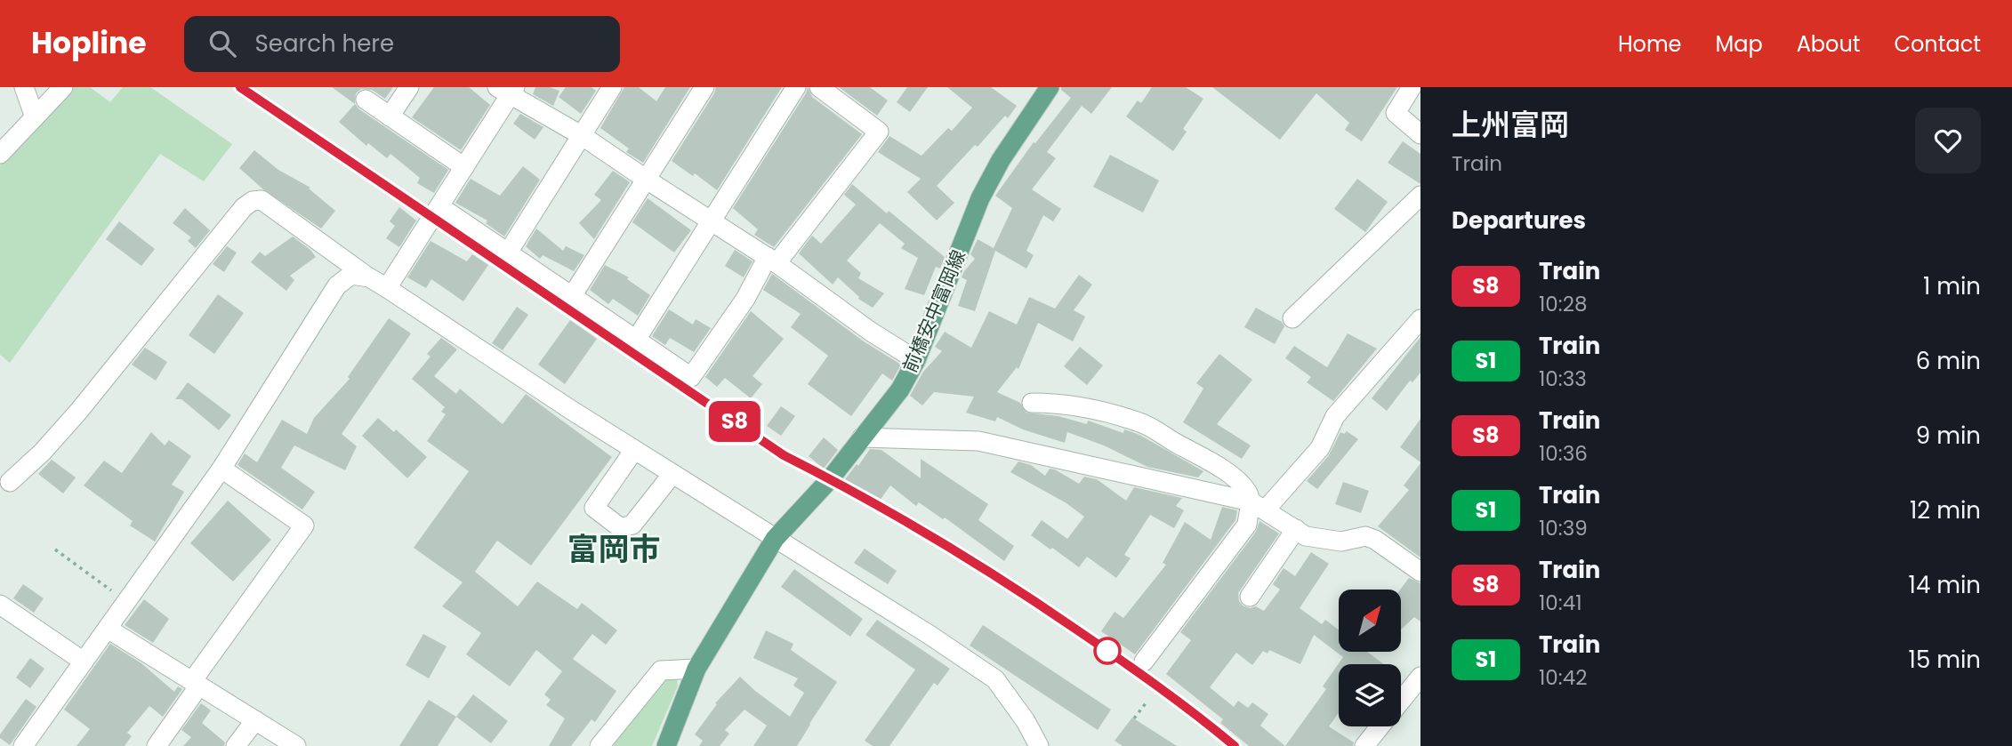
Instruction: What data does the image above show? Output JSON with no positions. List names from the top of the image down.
{
  "streets": {
    "main road": ["前橋安中富岡線"]
  },
  "districts": ["富岡市"],
  "north": "top right",
  "page": {
    "header": "Hopline",
    "search": "Search here",
    "nav": [
      "Home",
      "Map",
      "About",
      "Contact"
    ],
    "on_map": "S8",
    "heading": [
      ["上州富岡", "Train"],
      "Departures"
    ],
    "list": [
      {
        "mark": "S8",
        "name": "Train",
        "note": "10:28",
        "value": "1 min"
      },
      {
        "mark": "S1",
        "name": "Train",
        "note": "10:33",
        "value": "6 min"
      },
      {
        "mark": "S8",
        "name": "Train",
        "note": "10:36",
        "value": "9 min"
      },
      {
        "mark": "S1",
        "name": "Train",
        "note": "10:39",
        "value": "12 min"
      },
      {
        "mark": "S8",
        "name": "Train",
        "note": "10:41",
        "value": "14 min"
      },
      {
        "mark": "S1",
        "name": "Train",
        "note": "10:42",
        "value": "15 min"
      }
    ]
  }
}
